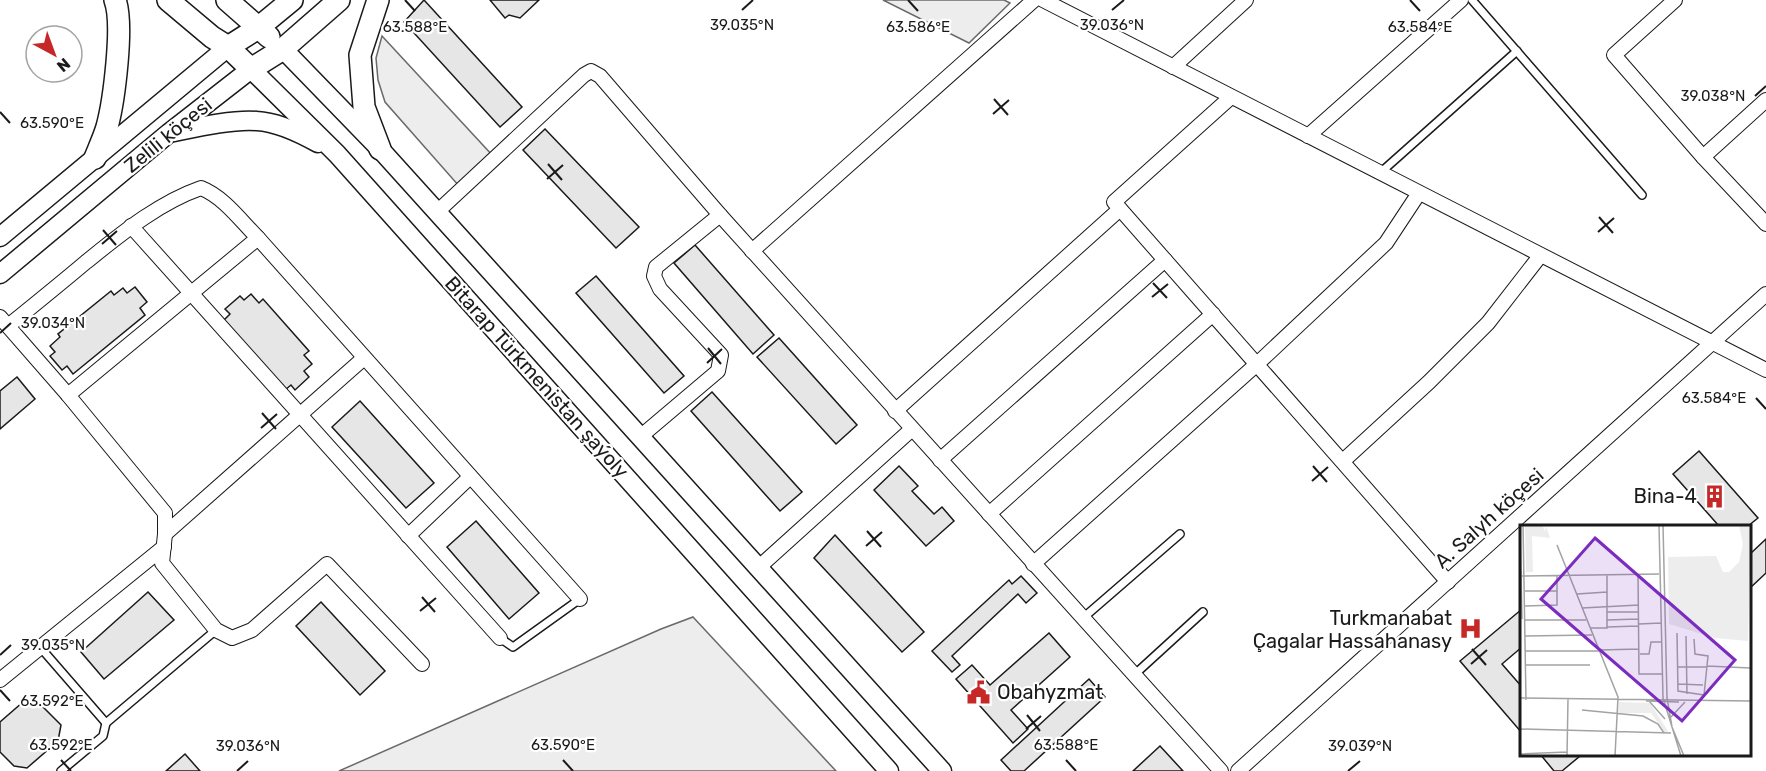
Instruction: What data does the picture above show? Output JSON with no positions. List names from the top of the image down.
{
  "streets": {
    "main road": ["Zelili köçesi", "Bitarap Türkmenistan şaýoly"],
    "street": ["A. Salyh köçesi"]
  },
  "crossings": [
    ["Zelili köçesi", "Bitarap Türkmenistan şaýoly"]
  ],
  "places": {
    "building": ["Bina-4"],
    "hospital": ["Turkmanabat Çagalar Hassahanasy"],
    "public building": ["Obahyzmat"]
  },
  "north": "bottom right",
  "coordinates": [
    "39.035°N",
    "39.036°N",
    "63.588°E",
    "63.586°E",
    "63.584°E",
    "39.038°N",
    "63.590°E",
    "39.034°N",
    "63.592°E",
    "39.039°N"
  ]
}
